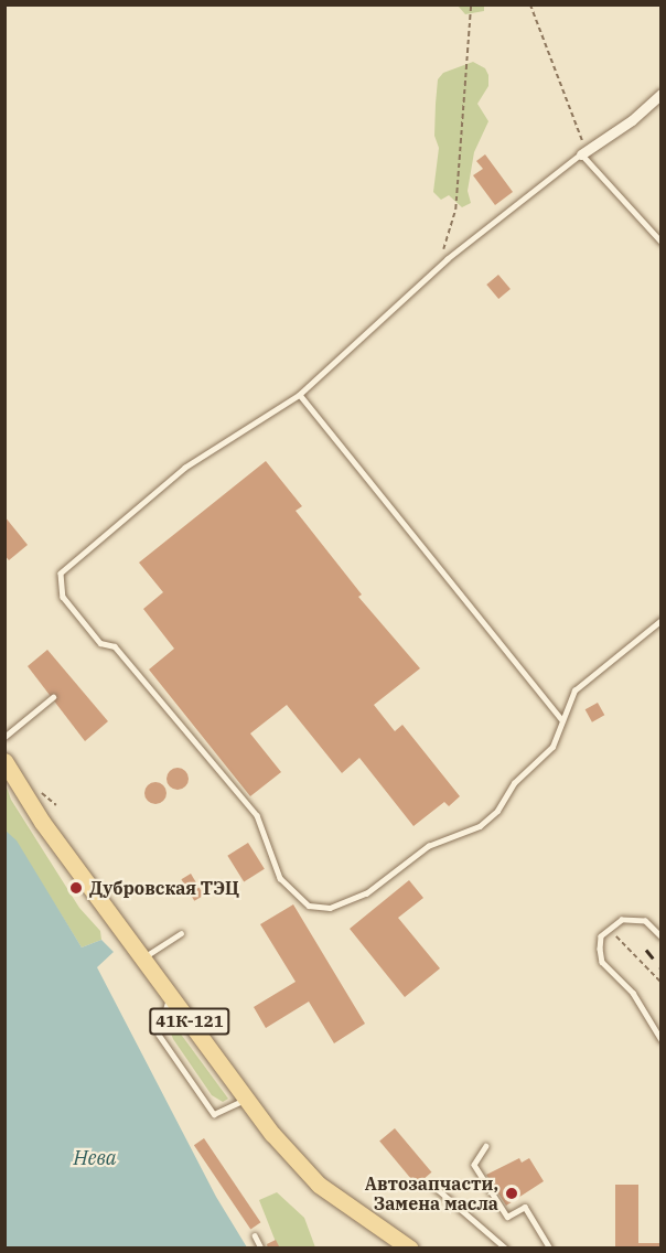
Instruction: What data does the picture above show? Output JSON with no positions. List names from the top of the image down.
{
  "streets": {
    "main road": ["41К-121"]
  },
  "water": ["Нева"],
  "places": ["Дубровская ТЭЦ", "Автозапчасти, Замена масла"]
}
